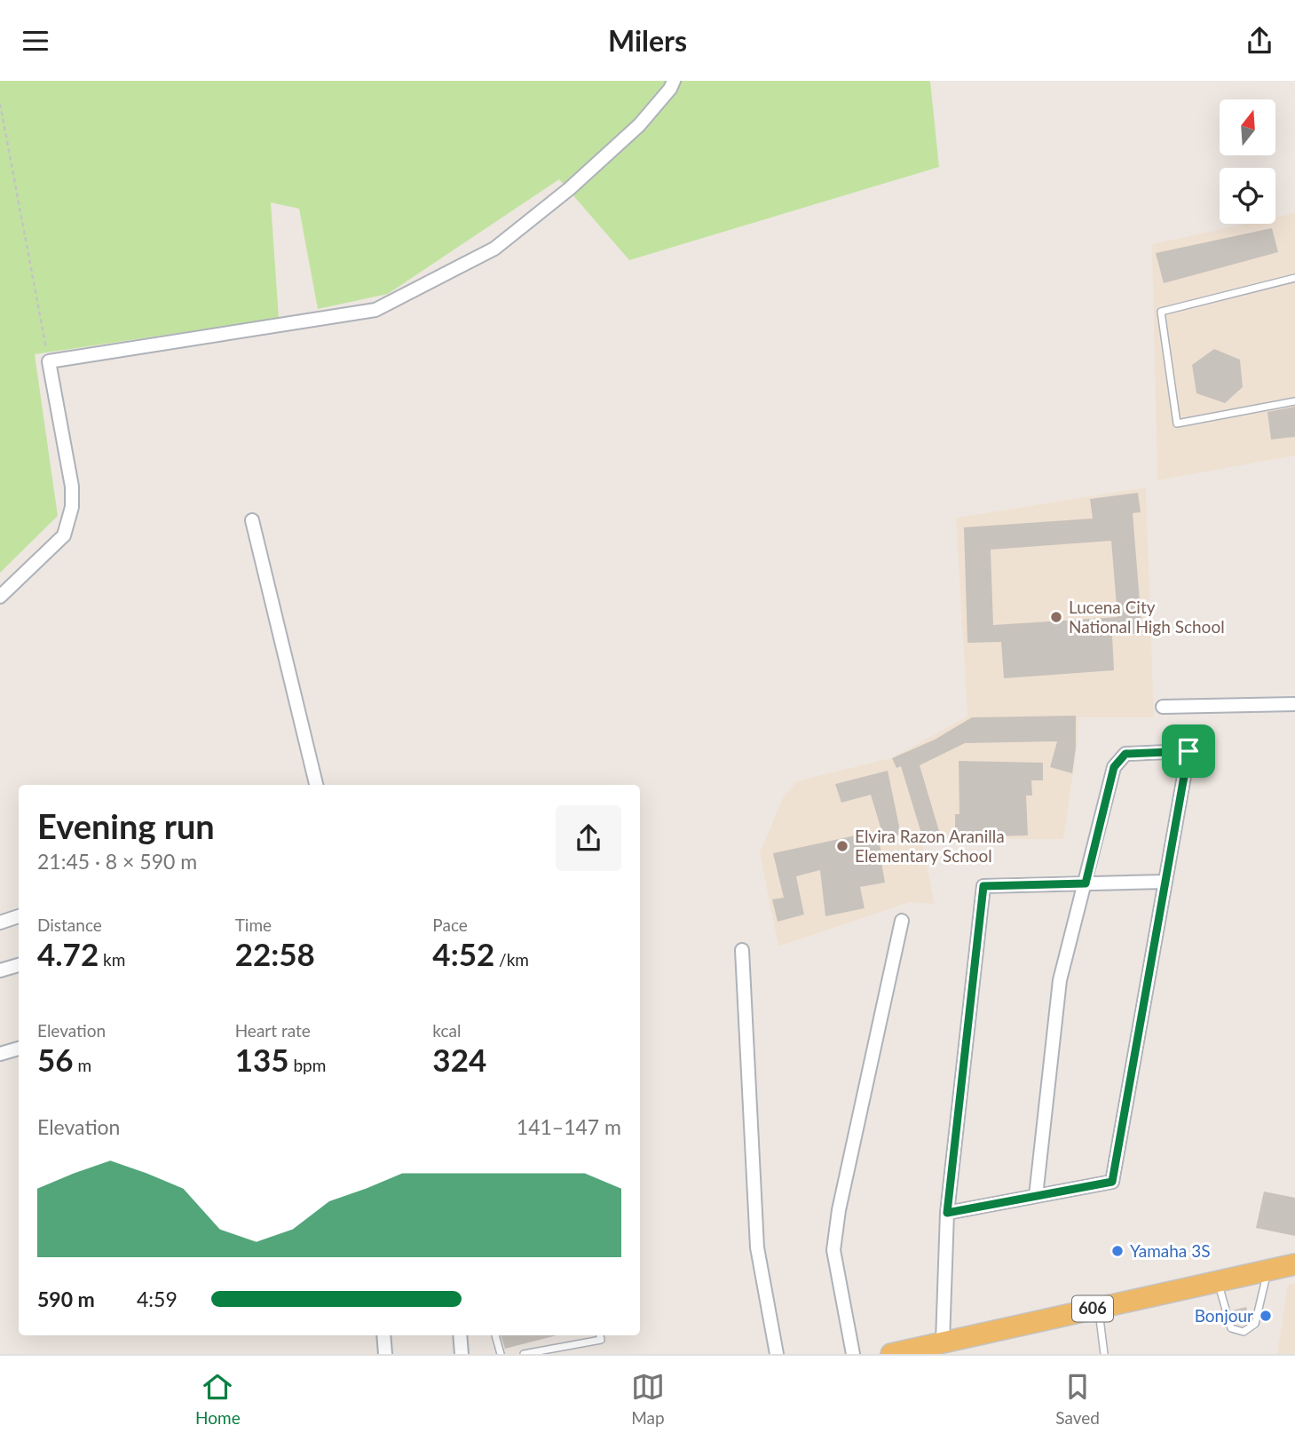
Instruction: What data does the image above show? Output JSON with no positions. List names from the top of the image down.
{
  "streets": {
    "main road": ["606"]
  },
  "places": [
    "Lucena City National High School",
    "Elvira Razon Aranilla Elementary School",
    "Yamaha 3S",
    "Bonjour"
  ],
  "north": "top",
  "page": {
    "header": "Milers",
    "heading": ["Evening run", "21:45 · 8 × 590 m"],
    "stats": [
      ["Distance", "4.72 km"],
      ["Time", "22:58"],
      ["Pace", "4:52 /km"],
      ["Elevation", "56 m"],
      ["Heart rate", "135 bpm"],
      ["kcal", "324"]
    ],
    "chart": ["Elevation", "141–147 m"],
    "list": [
      {
        "name": "590 m",
        "note": "4:59"
      }
    ],
    "tabs": ["Home", "Map", "Saved"]
  }
}
